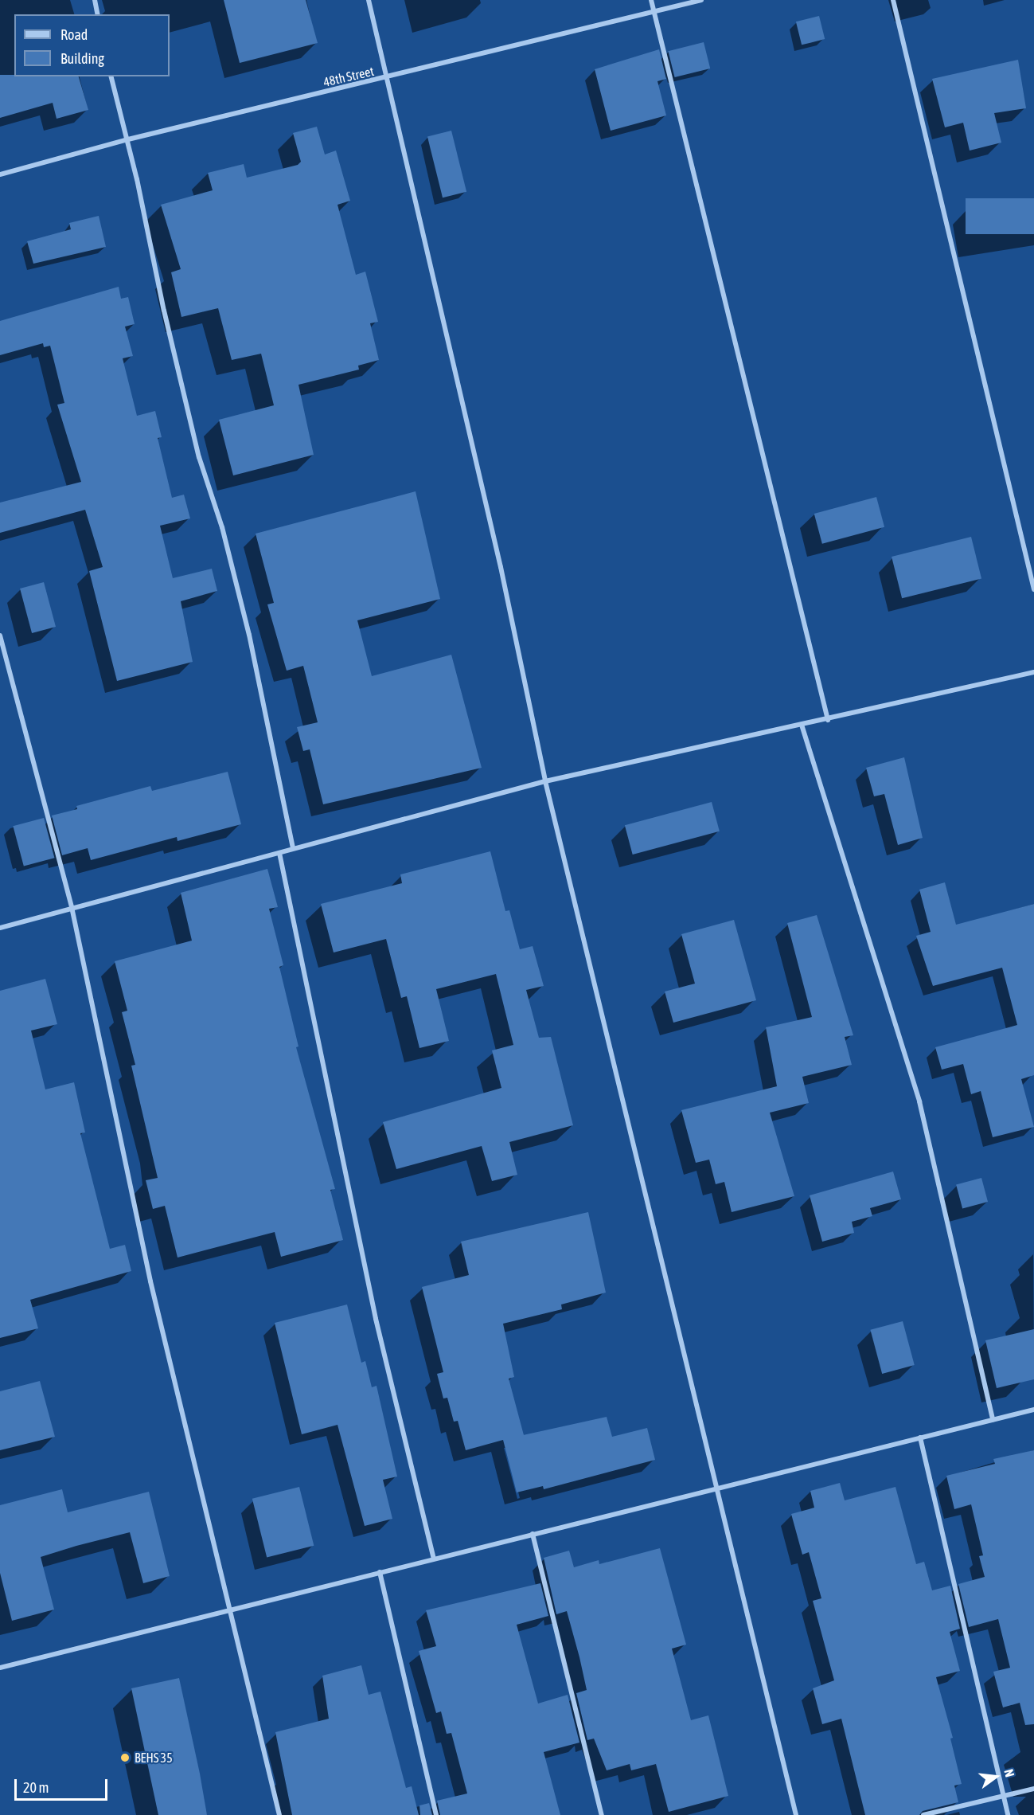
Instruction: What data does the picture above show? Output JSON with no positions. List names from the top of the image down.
{
  "streets": {
    "street": ["48th Street"]
  },
  "places": ["BEHS 35"],
  "legend": ["Road", "Building"],
  "scale_bar": "20 m",
  "north": "right"
}
